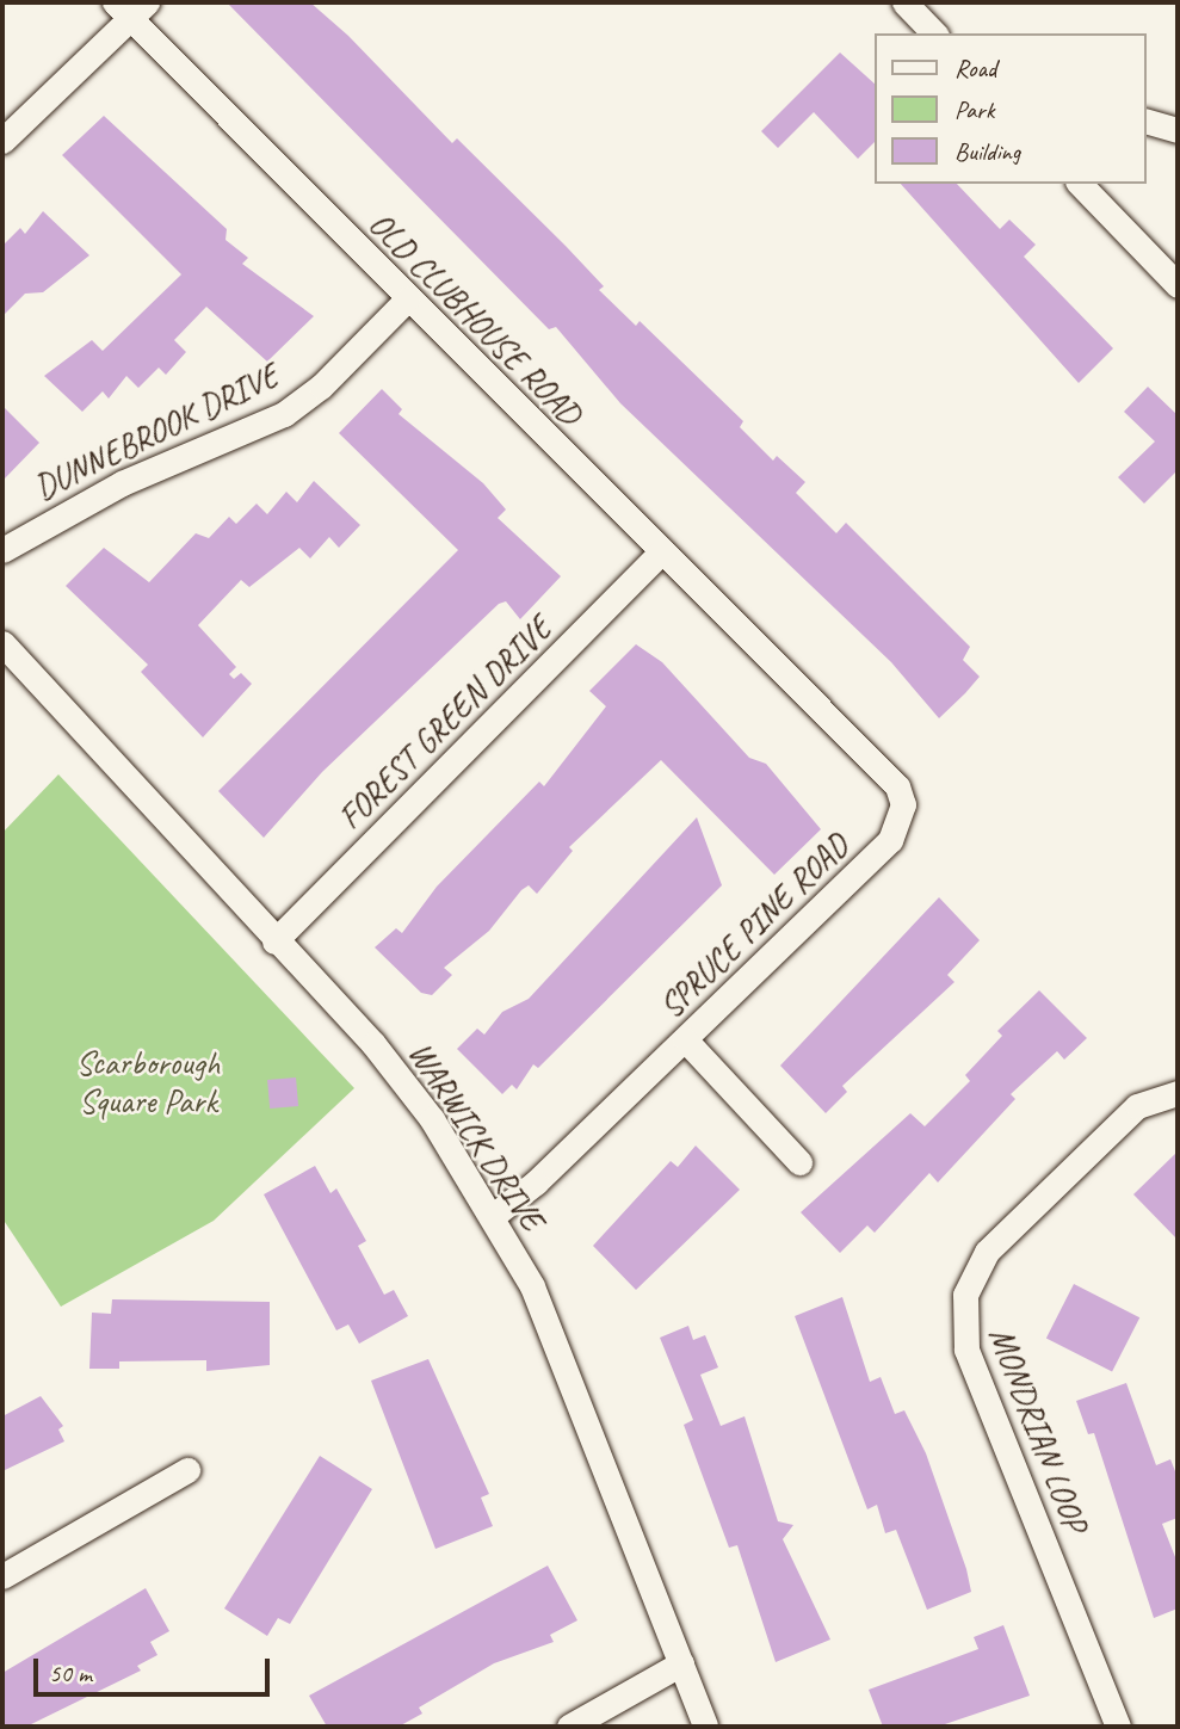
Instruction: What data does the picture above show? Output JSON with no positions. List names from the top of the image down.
{
  "streets": {
    "street": [
      "OLD CLUBHOUSE ROAD",
      "DUNNEBROOK DRIVE",
      "FOREST GREEN DRIVE",
      "SPRUCE PINE ROAD",
      "WARWICK DRIVE",
      "MONDRIAN LOOP"
    ]
  },
  "crossings": [
    ["OLD CLUBHOUSE ROAD", "DUNNEBROOK DRIVE"],
    ["OLD CLUBHOUSE ROAD", "FOREST GREEN DRIVE"],
    ["OLD CLUBHOUSE ROAD", "SPRUCE PINE ROAD"],
    ["FOREST GREEN DRIVE", "WARWICK DRIVE"],
    ["SPRUCE PINE ROAD", "WARWICK DRIVE"]
  ],
  "parks": ["Scarborough Square Park"],
  "legend": ["Road", "Park", "Building"],
  "scale_bar": "50 m"
}
